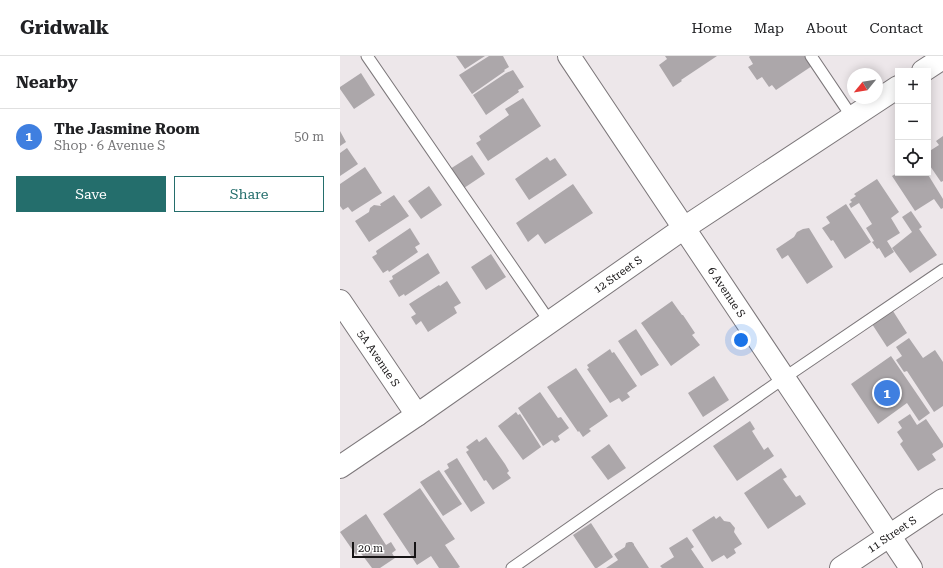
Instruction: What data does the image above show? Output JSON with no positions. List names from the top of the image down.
{
  "streets": {
    "street": [
      "12 Street S",
      "6 Avenue S",
      "5A Avenue S",
      "11 Street S"
    ]
  },
  "crossings": [
    ["12 Street S", "6 Avenue S"],
    ["12 Street S", "5A Avenue S"],
    ["6 Avenue S", "11 Street S"]
  ],
  "scale_bar": "20 m",
  "north": "bottom left",
  "page": {
    "header": "Gridwalk",
    "nav": [
      "Home",
      "Map",
      "About",
      "Contact"
    ],
    "heading": "Nearby",
    "map_buttons": ["+", "−"],
    "list": [
      {
        "mark": "1",
        "name": "The Jasmine Room",
        "note": "Shop · 6 Avenue S",
        "value": "50 m"
      }
    ],
    "buttons": ["Save", "Share"],
    "pins": "1",
    "scale": "20 m"
  }
}
